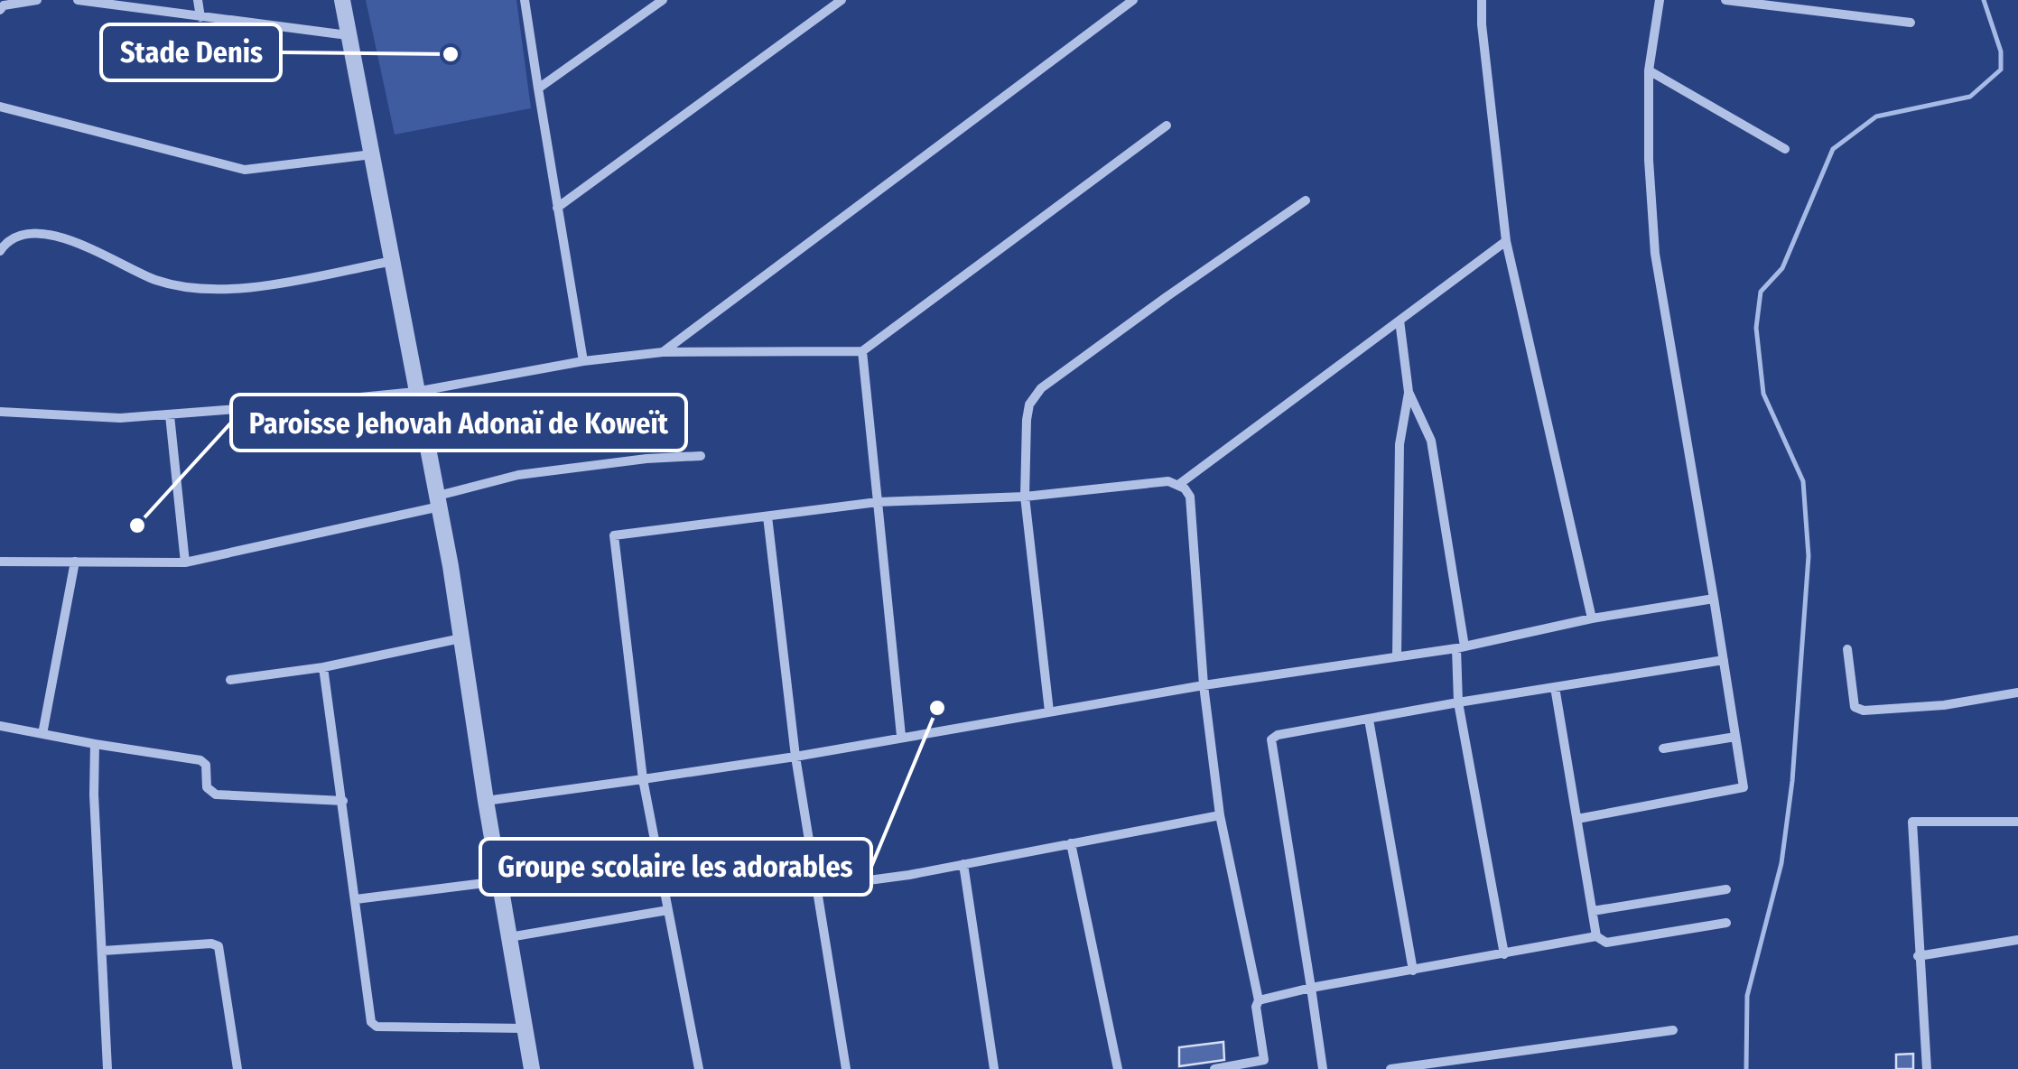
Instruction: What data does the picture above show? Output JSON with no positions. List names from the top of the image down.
{
  "places": ["Stade Denis", "Paroisse Jehovah Adonaï de Koweït", "Groupe scolaire les adorables"]
}
